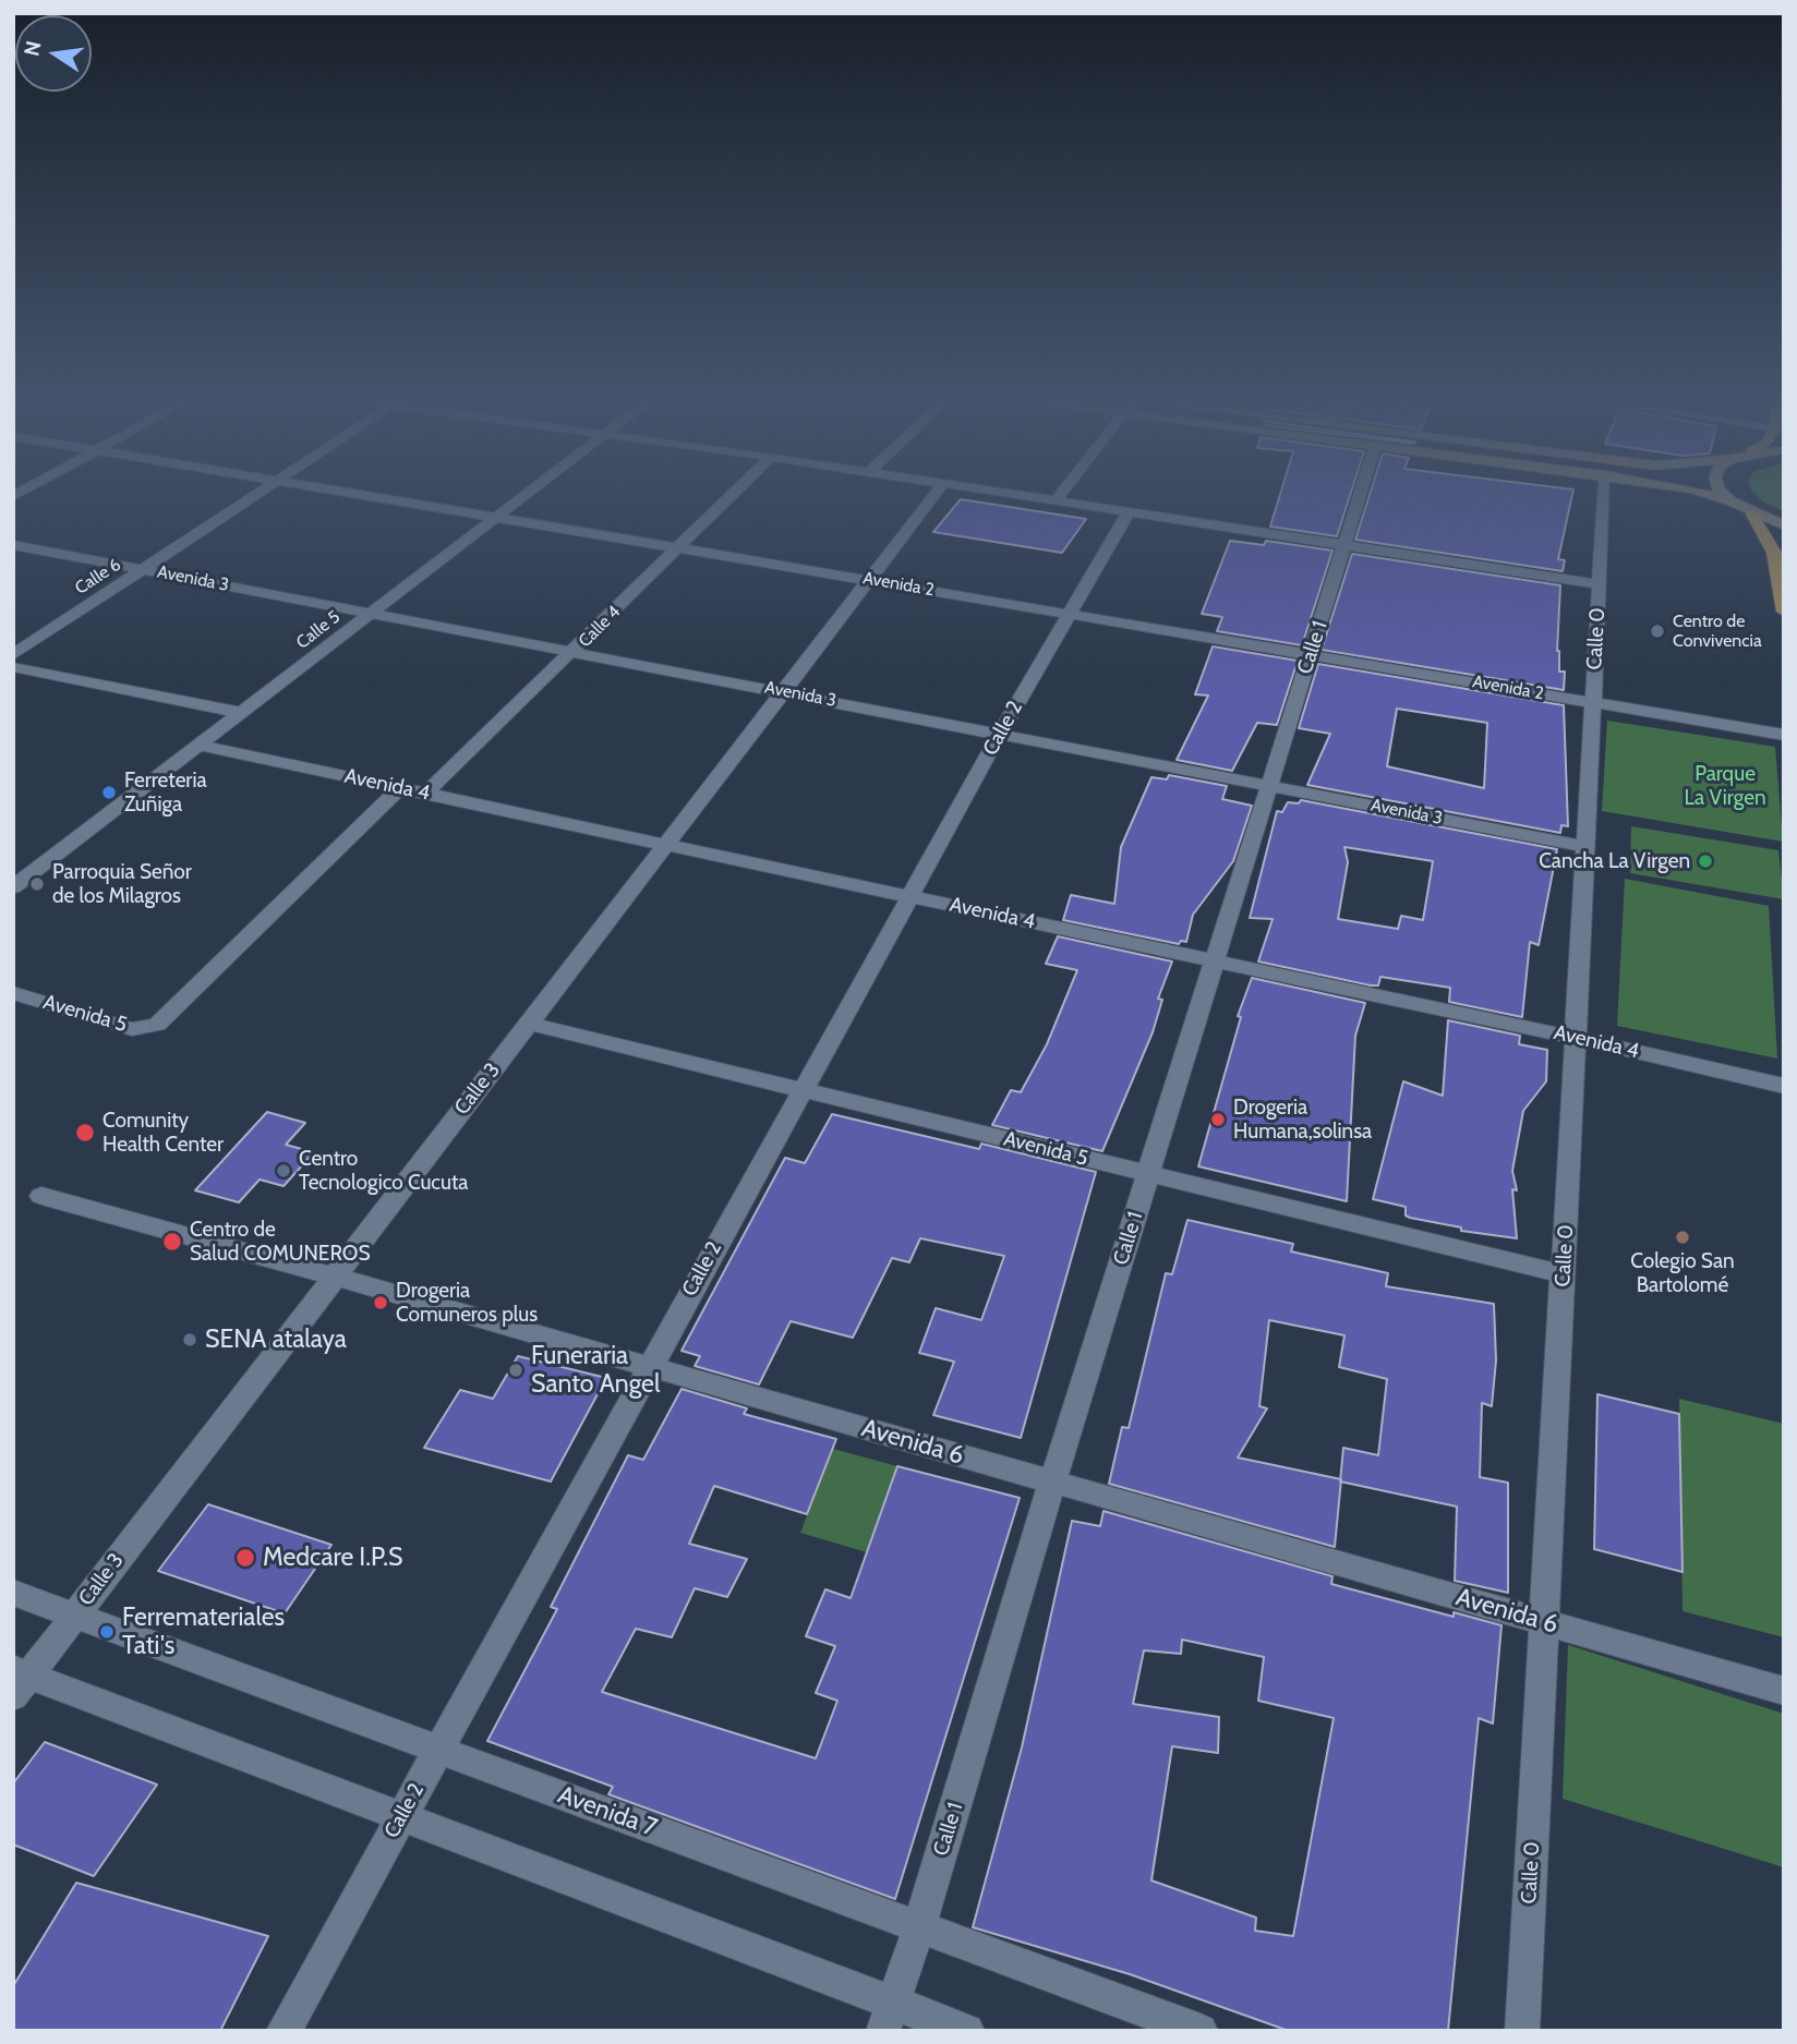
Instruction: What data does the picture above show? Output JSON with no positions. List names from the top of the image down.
{
  "streets": {
    "street": [
      "Calle 6",
      "Avenida 3",
      "Avenida 2",
      "Calle 4",
      "Calle 5",
      "Calle 0",
      "Calle 1",
      "Calle 2",
      "Avenida 4",
      "Avenida 5",
      "Calle 3",
      "Avenida 6",
      "Avenida 7"
    ]
  },
  "crossings": [
    ["Calle 6", "Avenida 3"],
    ["Avenida 3", "Calle 4"],
    ["Avenida 3", "Calle 5"],
    ["Avenida 3", "Calle 0"],
    ["Avenida 3", "Calle 1"],
    ["Avenida 3", "Calle 2"],
    ["Avenida 3", "Calle 3"],
    ["Avenida 2", "Calle 4"],
    ["Avenida 2", "Calle 5"],
    ["Avenida 2", "Calle 0"],
    ["Avenida 2", "Calle 1"],
    ["Avenida 2", "Calle 2"],
    ["Avenida 2", "Calle 3"],
    ["Calle 4", "Avenida 4"],
    ["Calle 5", "Avenida 4"],
    ["Calle 0", "Avenida 4"],
    ["Calle 0", "Avenida 5"],
    ["Calle 0", "Avenida 6"],
    ["Calle 1", "Avenida 4"],
    ["Calle 1", "Avenida 5"],
    ["Calle 1", "Avenida 6"],
    ["Calle 1", "Avenida 7"],
    ["Calle 2", "Avenida 4"],
    ["Calle 2", "Avenida 5"],
    ["Calle 2", "Avenida 6"],
    ["Calle 2", "Avenida 7"],
    ["Avenida 4", "Avenida 5"],
    ["Avenida 4", "Calle 3"],
    ["Avenida 5", "Calle 3"],
    ["Calle 3", "Avenida 6"],
    ["Calle 3", "Avenida 7"]
  ],
  "parks": ["Parque La Virgen"],
  "places": [
    "Centro de Convivencia",
    "Ferreteria Zuñiga",
    "Cancha La Virgen",
    "Parroquia Señor de los Milagros",
    "Drogeria Humana,solinsa",
    "Comunity Health Center",
    "Centro Tecnologico Cucuta",
    "Colegio San Bartolomé",
    "Centro de Salud COMUNEROS",
    "Drogeria Comuneros plus",
    "SENA atalaya",
    "Funeraria Santo Angel",
    "Medcare I.P.S",
    "Ferremateriales Tati's"
  ],
  "north": "left"
}
